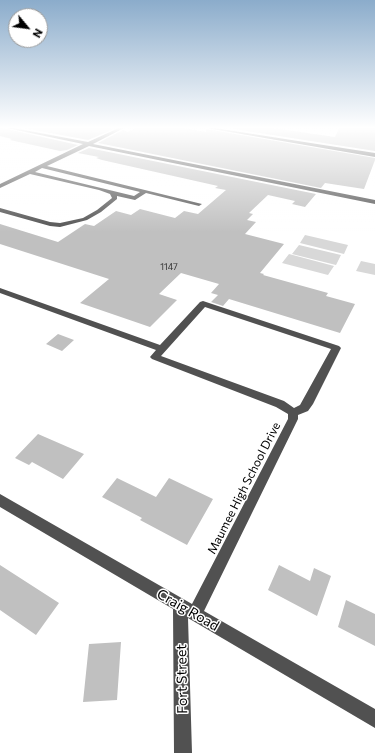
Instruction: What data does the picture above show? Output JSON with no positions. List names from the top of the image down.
{
  "streets": {
    "street": ["Maumee High School Drive", "Craig Road", "Fort Street"]
  },
  "crossings": [
    ["Maumee High School Drive", "Craig Road"],
    ["Craig Road", "Fort Street"]
  ],
  "house_numbers": ["1147"],
  "north": "bottom right"
}
